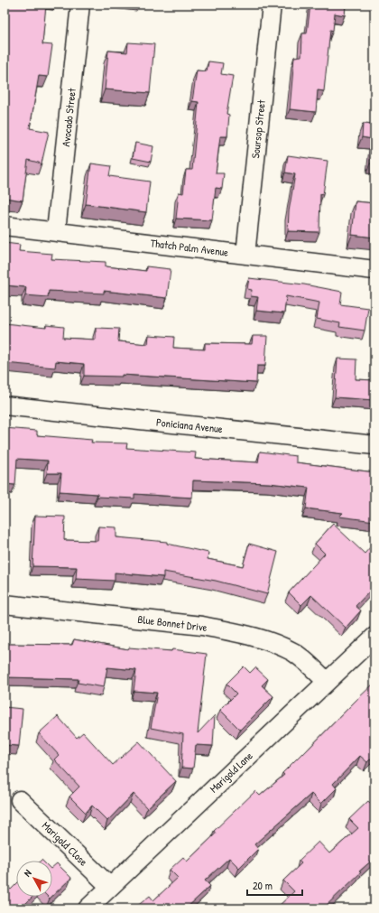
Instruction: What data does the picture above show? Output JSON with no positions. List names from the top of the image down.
{
  "streets": {
    "street": [
      "Avocado Street",
      "Soursop Street",
      "Thatch Palm Avenue",
      "Poniciana Avenue",
      "Blue Bonnet Drive",
      "Marigold Lane",
      "Marigold Close"
    ]
  },
  "crossings": [
    ["Avocado Street", "Thatch Palm Avenue"],
    ["Soursop Street", "Thatch Palm Avenue"],
    ["Blue Bonnet Drive", "Marigold Lane"],
    ["Marigold Lane", "Marigold Close"]
  ],
  "scale_bar": "20 m",
  "north": "top left"
}
